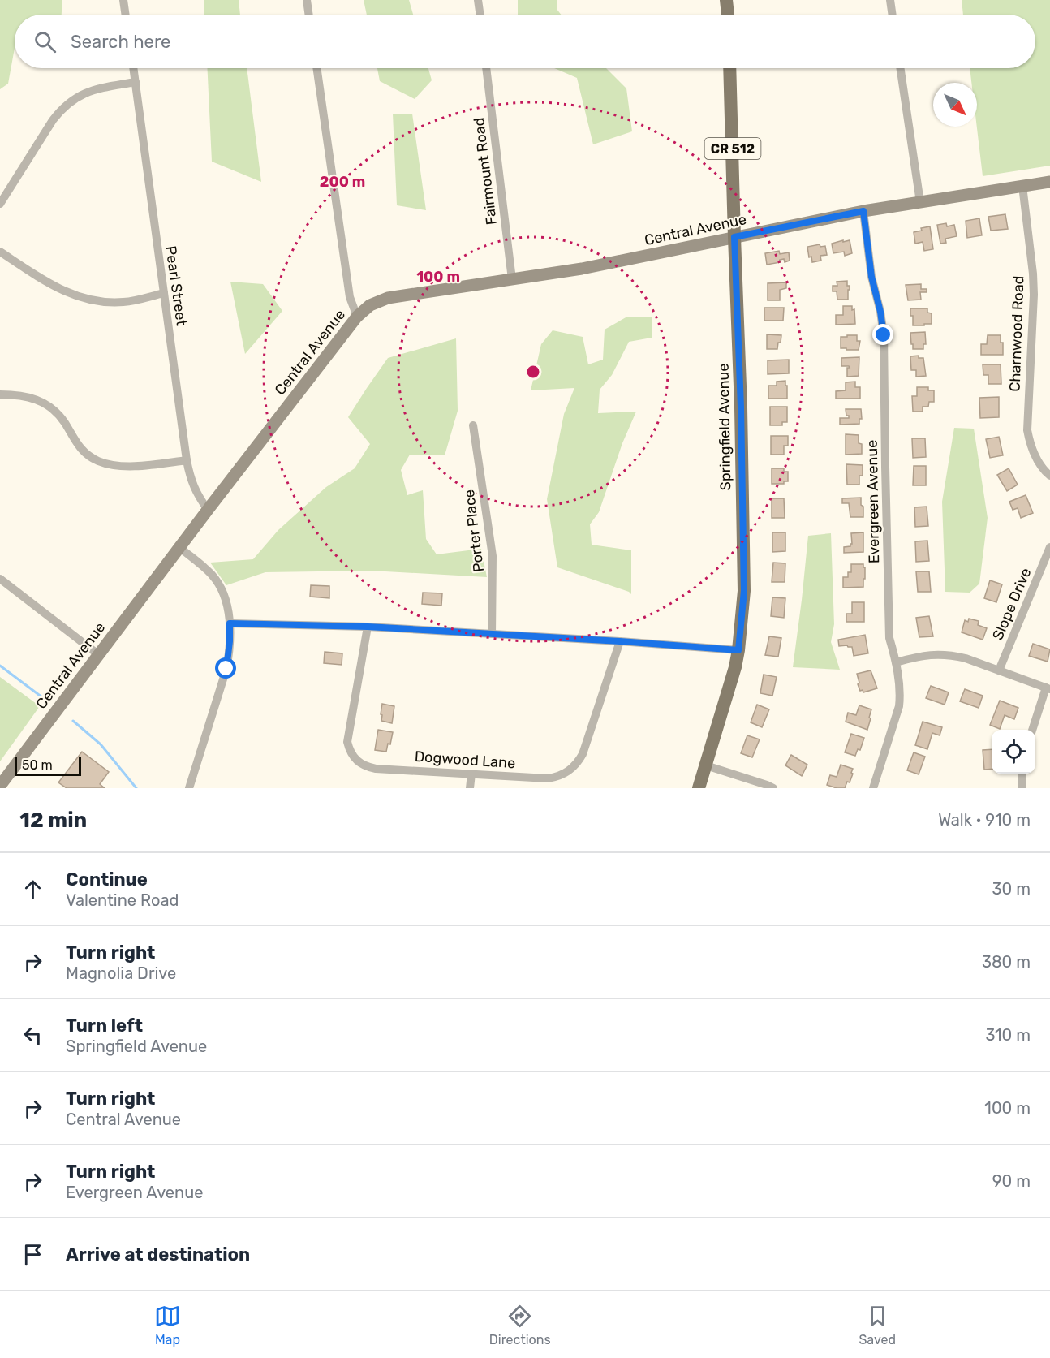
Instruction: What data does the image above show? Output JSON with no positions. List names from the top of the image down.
{
  "streets": {
    "main road": ["CR 512", "Springfield Avenue"],
    "street": [
      "Fairmount Road",
      "Central Avenue",
      "Pearl Street",
      "Charnwood Road",
      "Evergreen Avenue",
      "Porter Place",
      "Slope Drive",
      "Dogwood Lane"
    ]
  },
  "crossings": [
    ["Fairmount Road", "Central Avenue"],
    ["Central Avenue", "Pearl Street"],
    ["Central Avenue", "Charnwood Road"],
    ["Central Avenue", "Springfield Avenue"],
    ["Central Avenue", "Evergreen Avenue"]
  ],
  "scale_bar": "50 m",
  "north": "bottom right",
  "page": {
    "search": "Search here",
    "scale": "50 m",
    "heading": ["12 min", "Walk · 910 m"],
    "list": [
      ["Continue", "Valentine Road", "30 m"],
      ["Turn right", "Magnolia Drive", "380 m"],
      ["Turn left", "Springfield Avenue", "310 m"],
      ["Turn right", "Central Avenue", "100 m"],
      ["Turn right", "Evergreen Avenue", "90 m"],
      "Arrive at destination"
    ],
    "nav": ["Map", "Directions", "Saved"]
  },
  "rings": ["200 m", "100 m"]
}
